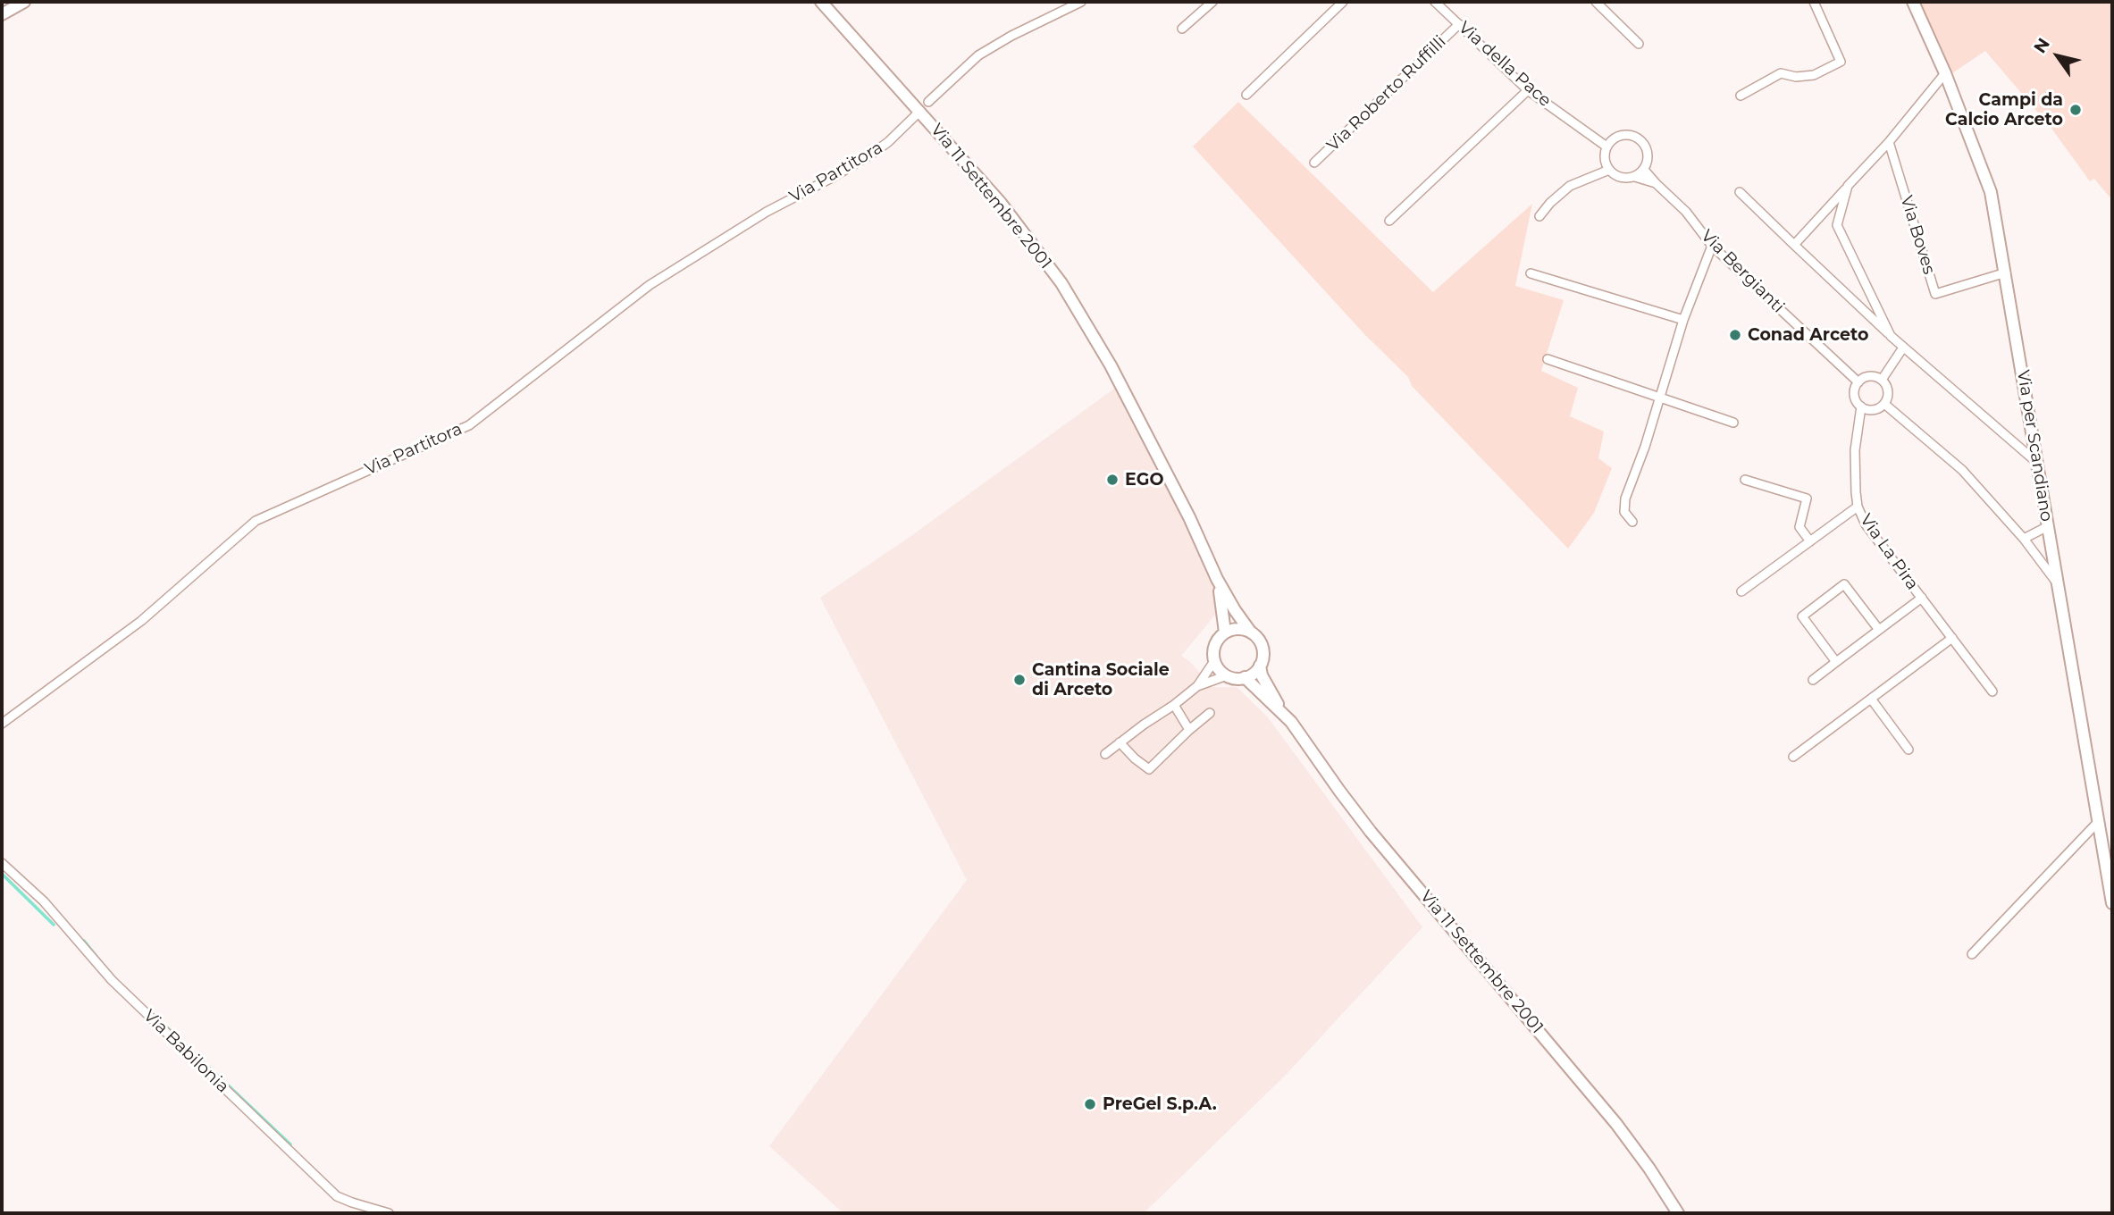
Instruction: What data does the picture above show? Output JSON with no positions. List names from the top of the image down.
{
  "streets": {
    "main road": ["Via 11 Settembre 2001", "Via per Scandiano"],
    "street": [
      "Via della Pace",
      "Via Roberto Ruffilli",
      "Via Partitora",
      "Via Boves",
      "Via Bergianti",
      "Via La Pira",
      "Via Babilonia"
    ]
  },
  "crossings": [
    ["Via della Pace", "Via Roberto Ruffilli"],
    ["Via della Pace", "Via Bergianti"],
    ["Via Partitora", "Via 11 Settembre 2001"],
    ["Via Boves", "Via per Scandiano"],
    ["Via Bergianti", "Via La Pira"]
  ],
  "places": [
    "Campi da Calcio Arceto",
    "Conad Arceto",
    "EGO",
    "Cantina Sociale di Arceto",
    "PreGel S.p.A."
  ],
  "north": "top left"
}
